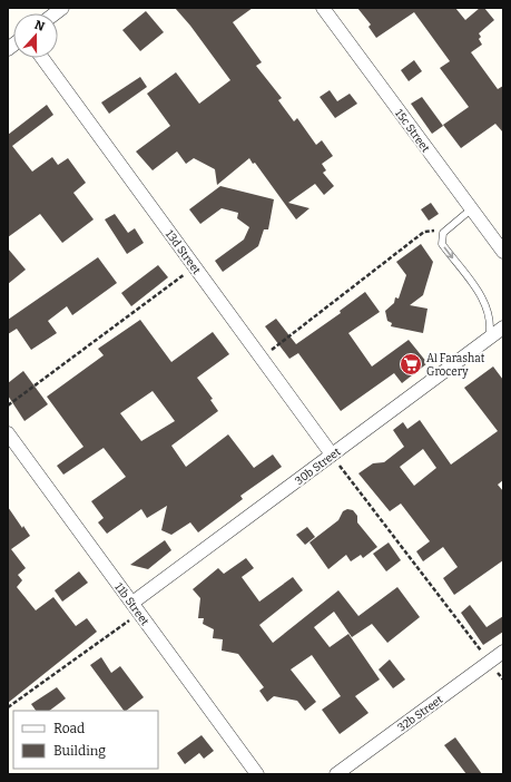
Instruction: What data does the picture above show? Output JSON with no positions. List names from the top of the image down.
{
  "streets": {
    "street": [
      "15c Street",
      "13d Street",
      "30b Street",
      "11b Street",
      "32b Street"
    ]
  },
  "crossings": [
    ["13d Street", "30b Street"],
    ["30b Street", "11b Street"]
  ],
  "places": {
    "supermarket": ["Al Farashat Grocery"]
  },
  "legend": ["Road", "Building"],
  "north": "top"
}
